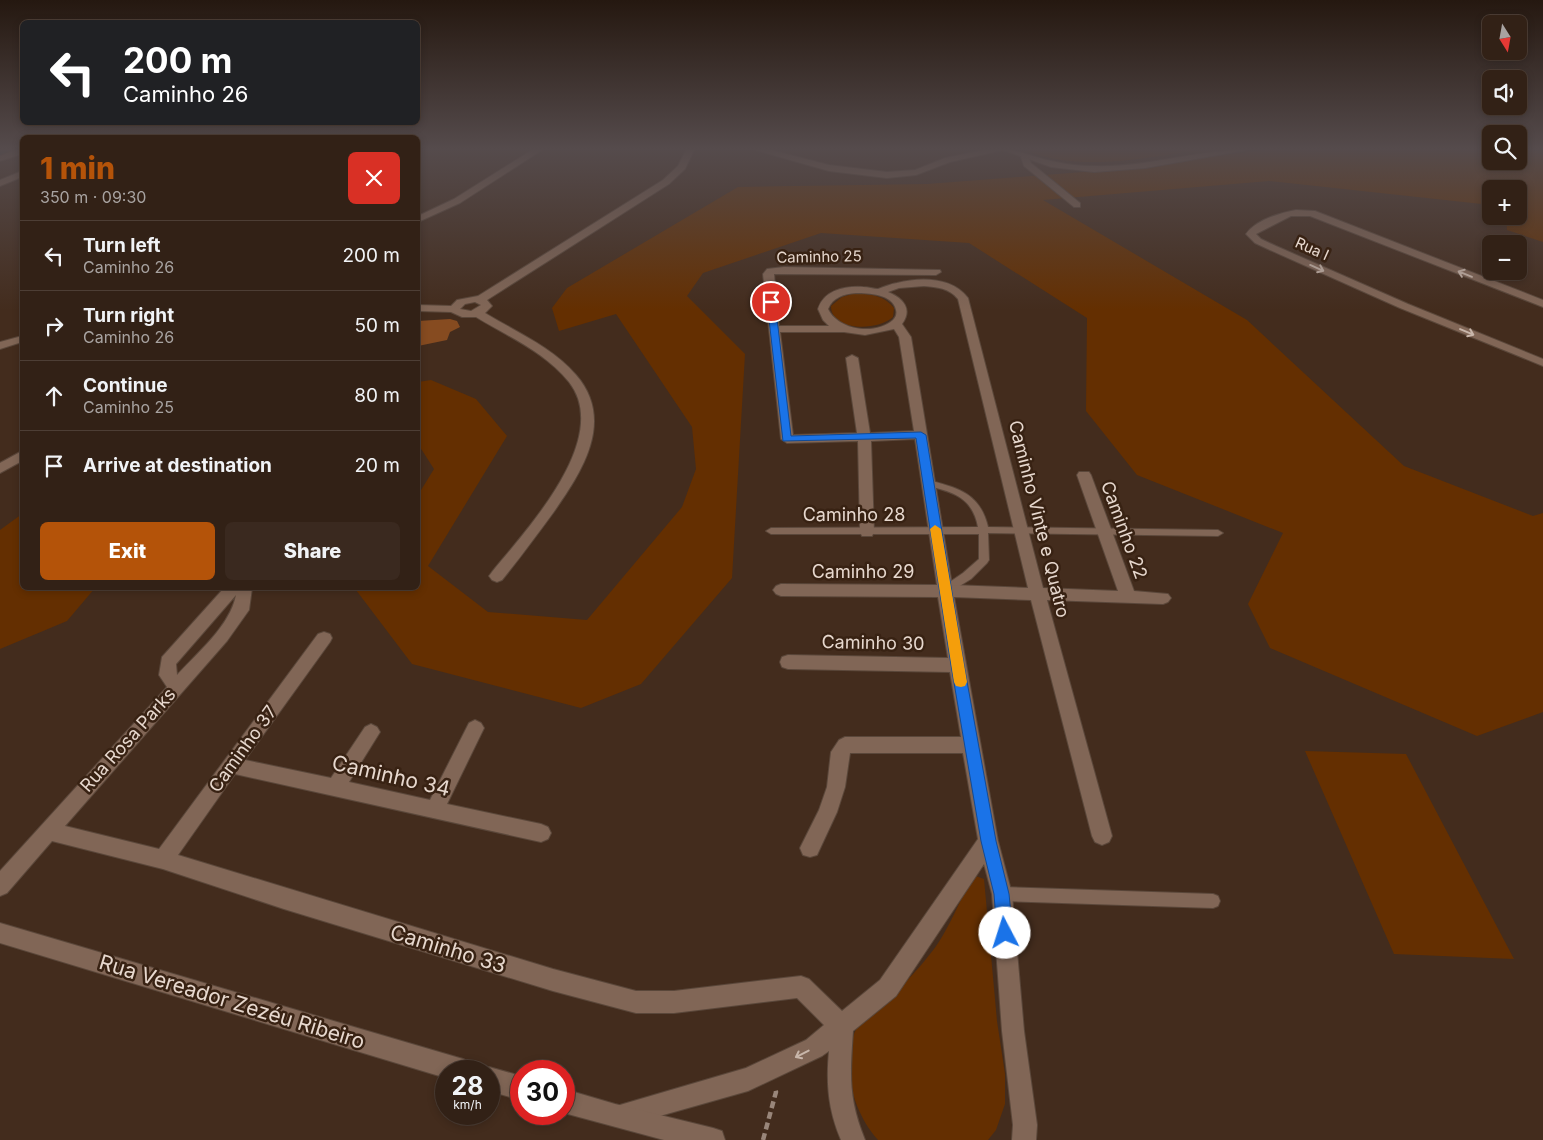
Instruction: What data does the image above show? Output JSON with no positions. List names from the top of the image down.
{
  "streets": {
    "street": [
      "Rua I",
      "Caminho 25",
      "Caminho Vinte e Quatro",
      "Caminho 22",
      "Caminho 29",
      "Caminho 30",
      "Rua Rosa Parks",
      "Caminho 37",
      "Caminho 34",
      "Caminho 33",
      "Rua Vereador Zezéu Ribeiro"
    ],
    "lane": ["Caminho 28"]
  },
  "crossings": [
    ["Caminho 28", "Caminho Vinte e Quatro"],
    ["Caminho 28", "Caminho 22"],
    ["Caminho Vinte e Quatro", "Caminho 29"],
    ["Caminho 22", "Caminho 29"],
    ["Rua Rosa Parks", "Caminho 33"],
    ["Caminho 37", "Caminho 34"],
    ["Caminho 37", "Caminho 33"]
  ],
  "north": "bottom",
  "page": {
    "map_buttons": ["+", "−"],
    "turn": ["200 m", "Caminho 26"],
    "heading": ["1 min", "350 m · 09:30"],
    "list": [
      {
        "name": "Turn left",
        "note": "Caminho 26",
        "value": "200 m"
      },
      {
        "name": "Turn right",
        "note": "Caminho 26",
        "value": "50 m"
      },
      {
        "name": "Continue",
        "note": "Caminho 25",
        "value": "80 m"
      },
      {
        "name": "Arrive at destination",
        "value": "20 m"
      }
    ],
    "buttons": ["Exit", "Share"],
    "speed": "28 km/h",
    "limit": "30"
  }
}
